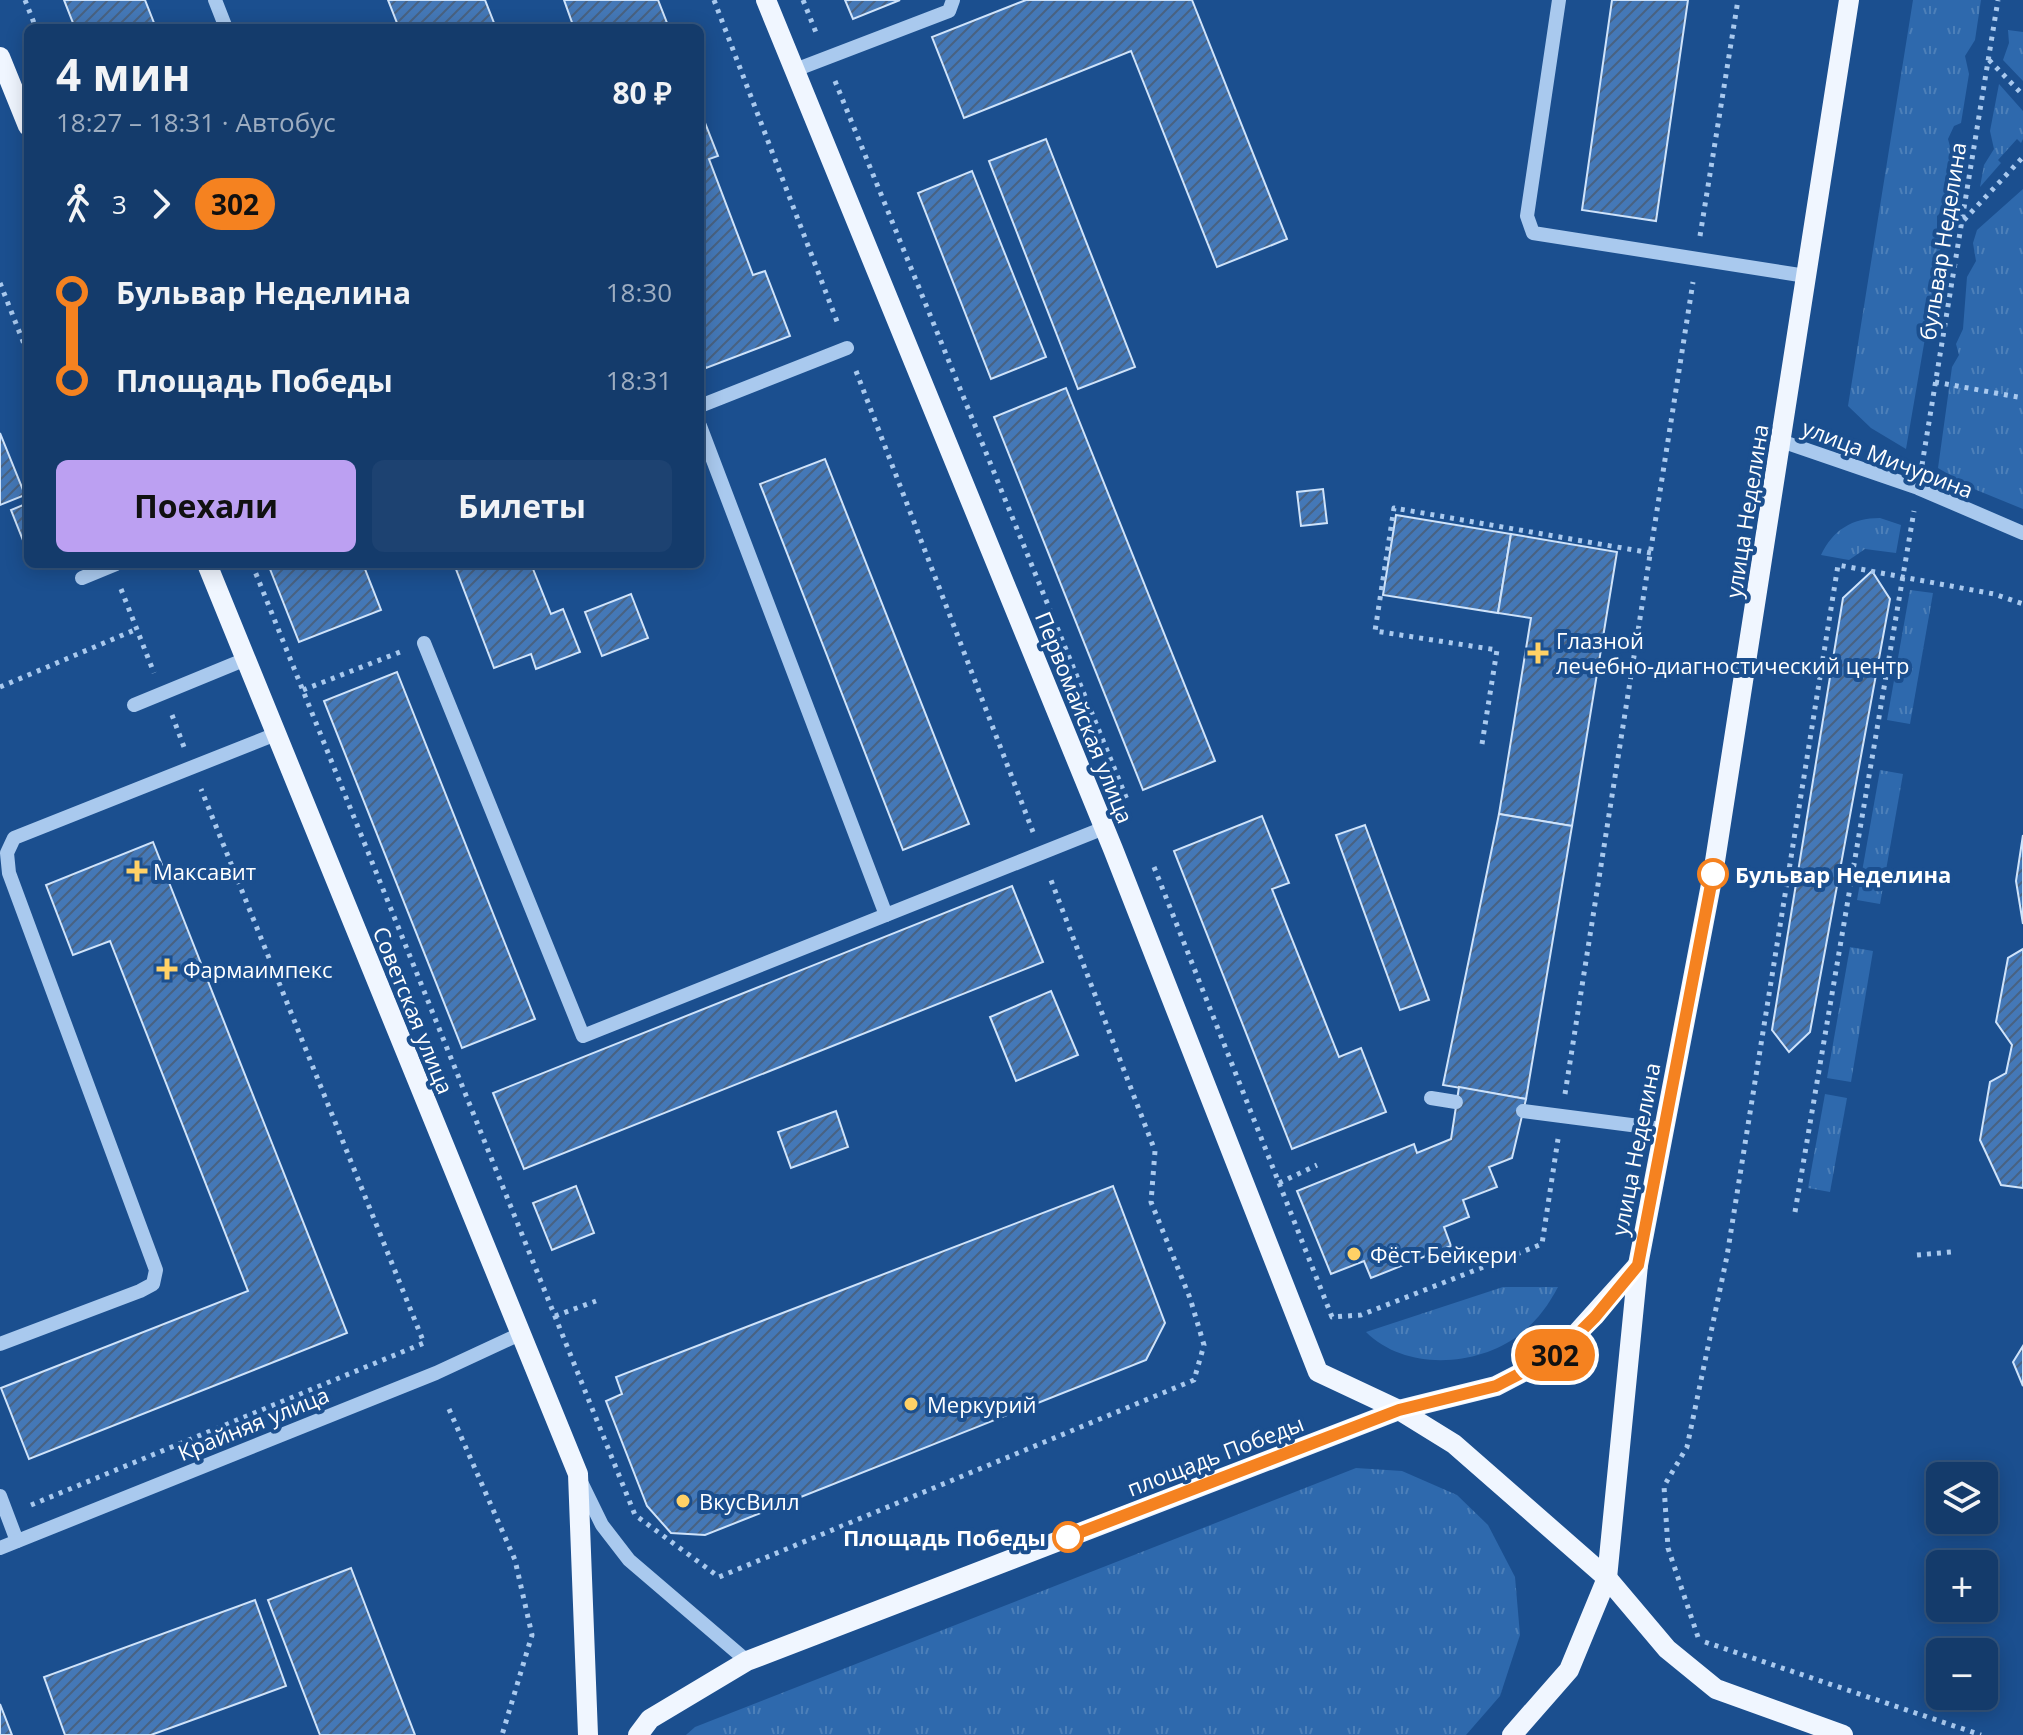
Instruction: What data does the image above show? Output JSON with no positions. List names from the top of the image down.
{
  "streets": {
    "main road": [
      "улица Неделина",
      "Первомайская улица",
      "Советская улица",
      "площадь Победы"
    ],
    "street": ["улица Мичурина", "Крайняя улица"],
    "path": ["бульвар Неделина"]
  },
  "crossings": [
    ["бульвар Неделина", "улица Мичурина"],
    ["улица Мичурина", "улица Неделина"],
    ["улица Неделина", "площадь Победы"],
    ["Первомайская улица", "площадь Победы"],
    ["Советская улица", "Крайняя улица"],
    ["Советская улица", "площадь Победы"]
  ],
  "places": {
    "health": ["Глазной лечебно-диагностический центр", "Максавит", "Фармаимпекс"],
    "other": [
      "Бульвар Неделина",
      "Фёст Бейкери",
      "Меркурий",
      "ВкусВилл",
      "Площадь Победы"
    ]
  },
  "lines": ["bus line 302"],
  "page": {
    "on_map": "302",
    "heading": ["4 мин", "18:27 – 18:31 · Автобус", "80 ₽"],
    "legs": ["3", "302"],
    "list": [
      {
        "name": "Бульвар Неделина",
        "value": "18:30"
      },
      {
        "name": "Площадь Победы",
        "value": "18:31"
      }
    ],
    "buttons": ["Поехали", "Билеты"],
    "map_buttons": ["+", "−"]
  }
}
